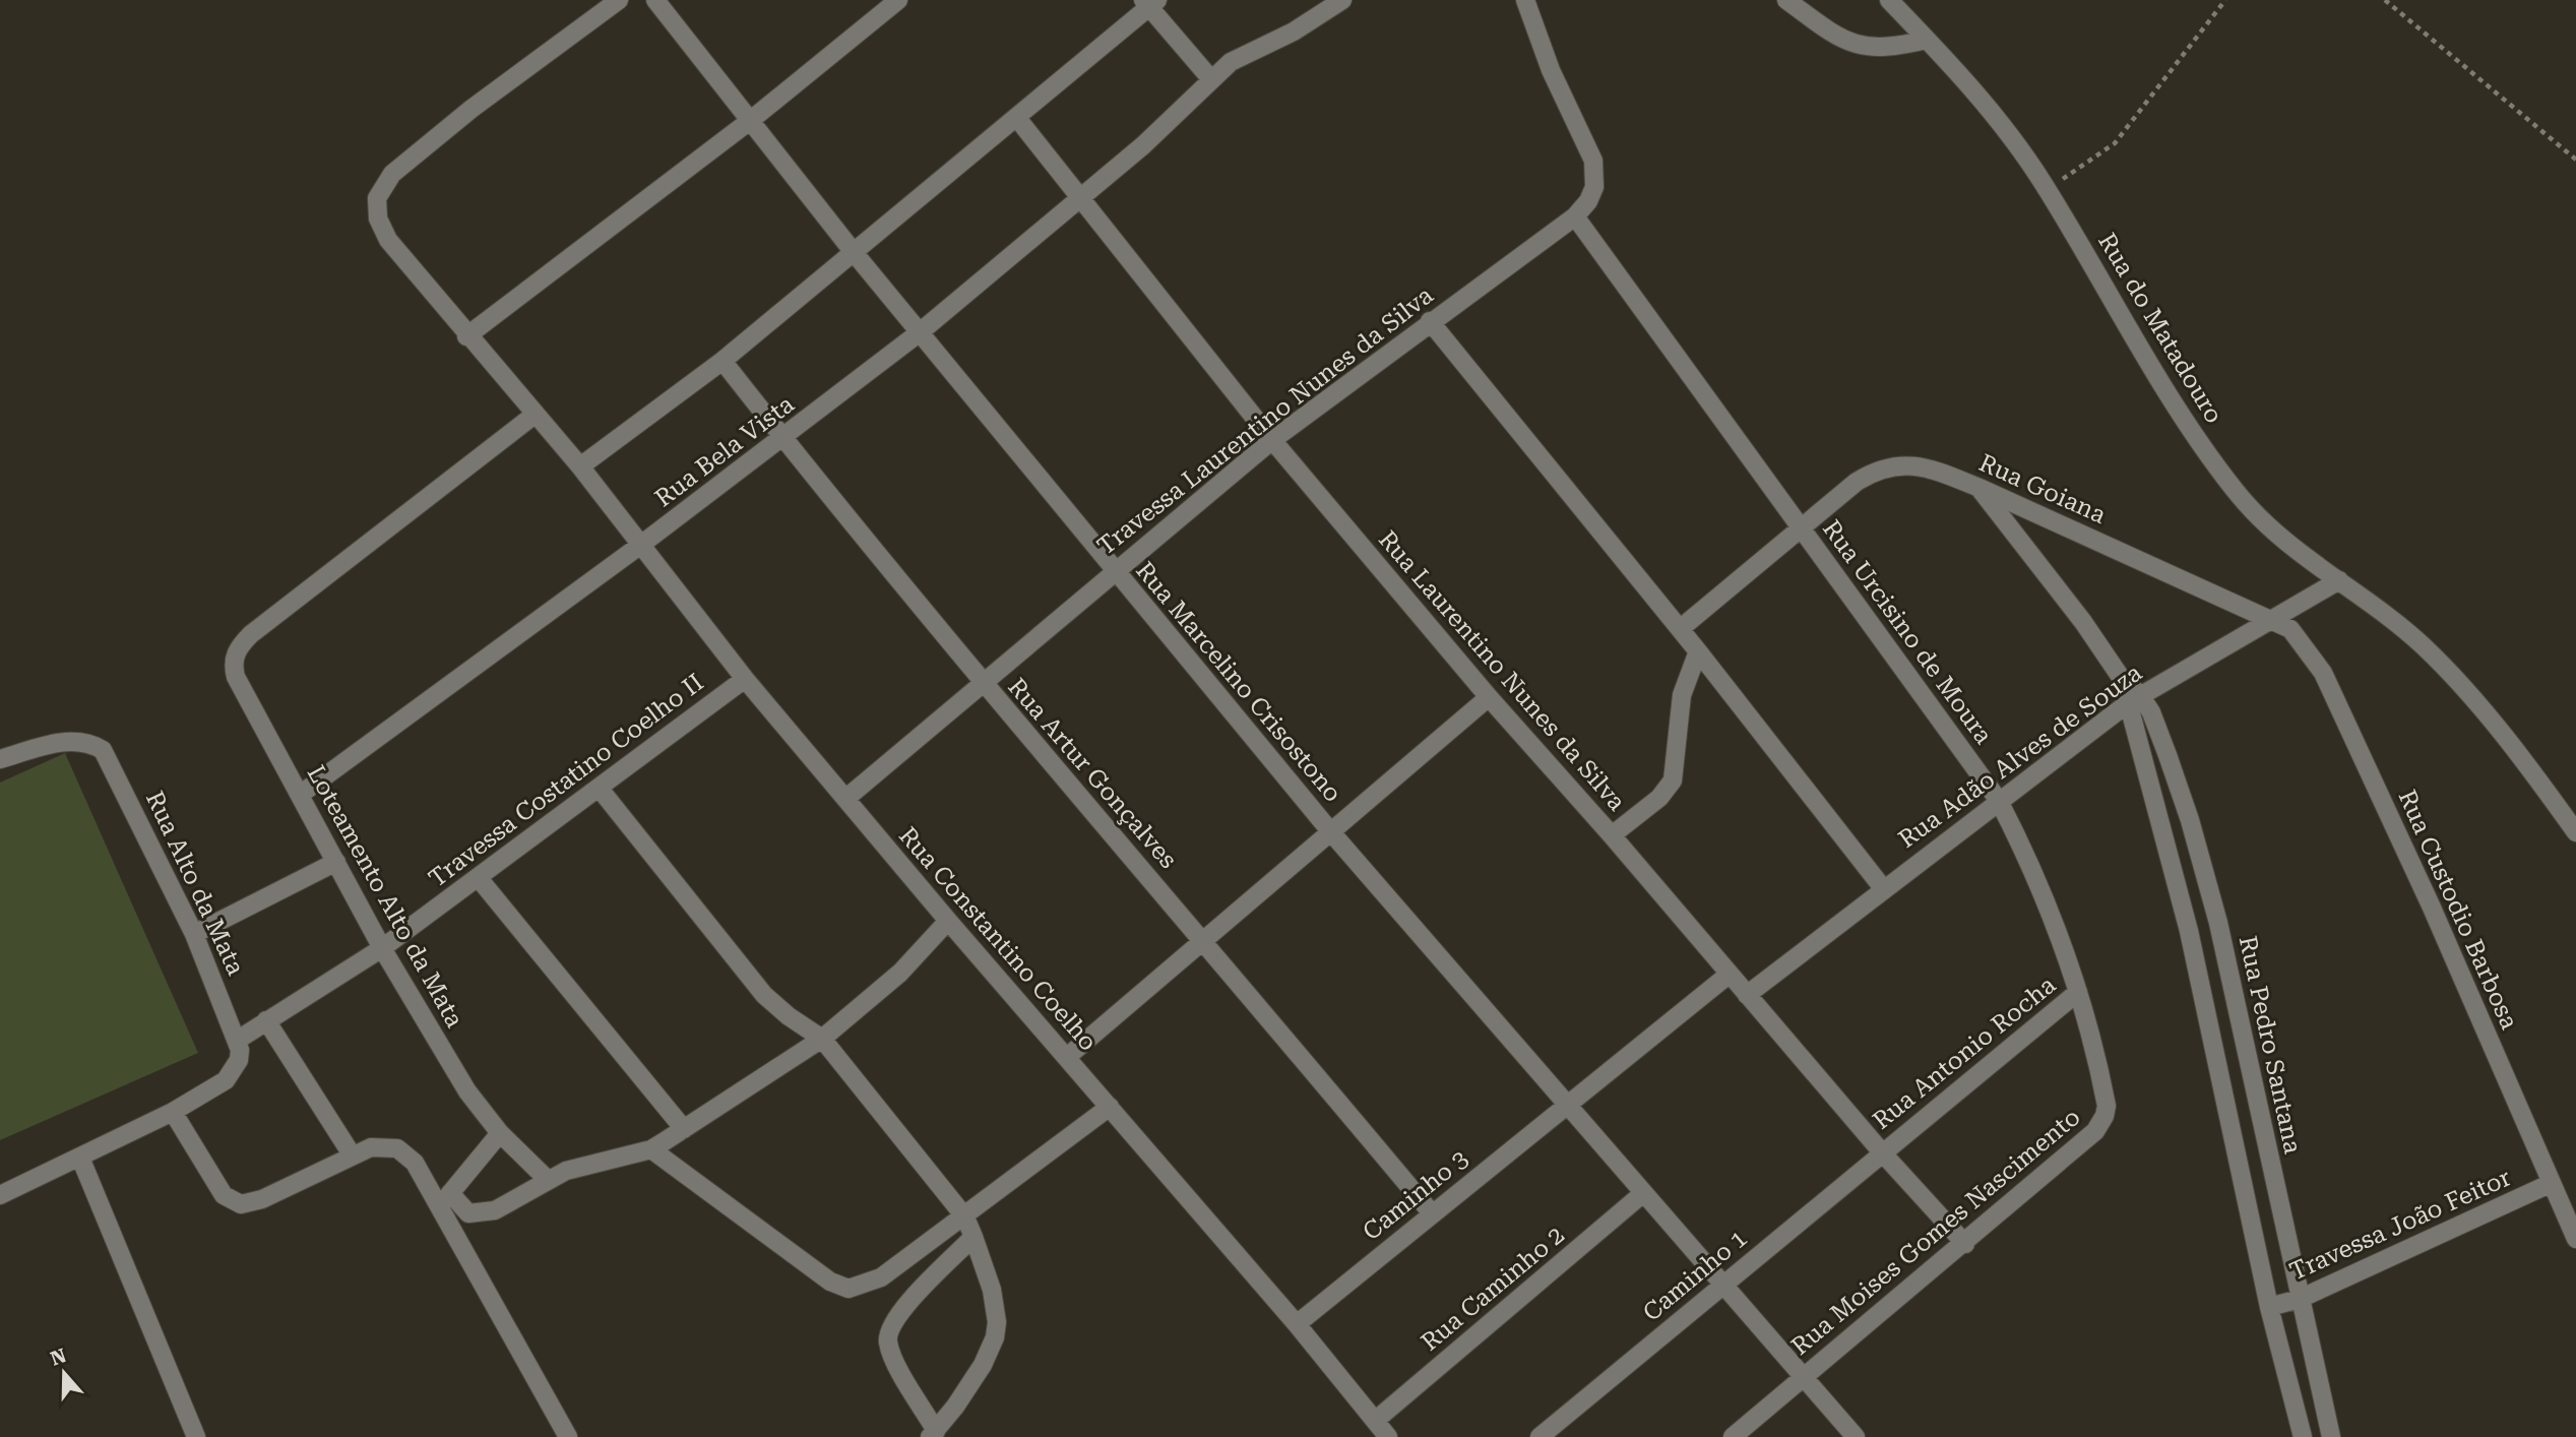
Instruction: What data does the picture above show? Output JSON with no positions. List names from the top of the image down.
{
  "streets": {
    "street": [
      "Rua do Matadouro",
      "Travessa Laurentino Nunes da Silva",
      "Rua Bela Vista",
      "Rua Goiana",
      "Rua Urcisino de Moura",
      "Rua Laurentino Nunes da Silva",
      "Rua Marcelino Crisostono",
      "Rua Adão Alves de Souza",
      "Rua Artur Gonçalves",
      "Travessa Costatino Coelho II",
      "Rua Alto da Mata",
      "Loteamento Alto da Mata",
      "Rua Custodio Barbosa",
      "Rua Constantino Coelho",
      "Rua Pedro Santana",
      "Rua Antonio Rocha",
      "Caminho 3",
      "Travessa João Feitor",
      "Rua Moises Gomes Nascimento",
      "Caminho 1",
      "Rua Caminho 2"
    ]
  },
  "crossings": [
    ["Rua do Matadouro", "Rua Adão Alves de Souza"],
    ["Travessa Laurentino Nunes da Silva", "Rua Laurentino Nunes da Silva"],
    ["Travessa Laurentino Nunes da Silva", "Rua Marcelino Crisostono"],
    ["Travessa Laurentino Nunes da Silva", "Rua Artur Gonçalves"],
    ["Travessa Laurentino Nunes da Silva", "Rua Constantino Coelho"],
    ["Rua Bela Vista", "Rua Laurentino Nunes da Silva"],
    ["Rua Bela Vista", "Rua Marcelino Crisostono"],
    ["Rua Bela Vista", "Rua Artur Gonçalves"],
    ["Rua Bela Vista", "Loteamento Alto da Mata"],
    ["Rua Bela Vista", "Rua Constantino Coelho"],
    ["Rua Goiana", "Rua Urcisino de Moura"],
    ["Rua Goiana", "Rua Adão Alves de Souza"],
    ["Rua Goiana", "Rua Custodio Barbosa"],
    ["Rua Goiana", "Rua Pedro Santana"],
    ["Rua Urcisino de Moura", "Rua Adão Alves de Souza"],
    ["Rua Urcisino de Moura", "Rua Antonio Rocha"],
    ["Rua Urcisino de Moura", "Rua Moises Gomes Nascimento"],
    ["Rua Laurentino Nunes da Silva", "Rua Adão Alves de Souza"],
    ["Rua Laurentino Nunes da Silva", "Rua Antonio Rocha"],
    ["Rua Laurentino Nunes da Silva", "Caminho 3"],
    ["Rua Laurentino Nunes da Silva", "Rua Moises Gomes Nascimento"],
    ["Rua Laurentino Nunes da Silva", "Caminho 1"],
    ["Rua Marcelino Crisostono", "Caminho 3"],
    ["Rua Marcelino Crisostono", "Rua Moises Gomes Nascimento"],
    ["Rua Marcelino Crisostono", "Caminho 1"],
    ["Rua Marcelino Crisostono", "Rua Caminho 2"],
    ["Rua Adão Alves de Souza", "Rua Custodio Barbosa"],
    ["Rua Adão Alves de Souza", "Rua Pedro Santana"],
    ["Rua Artur Gonçalves", "Caminho 3"],
    ["Travessa Costatino Coelho II", "Rua Alto da Mata"],
    ["Travessa Costatino Coelho II", "Loteamento Alto da Mata"],
    ["Travessa Costatino Coelho II", "Rua Constantino Coelho"],
    ["Loteamento Alto da Mata", "Rua Constantino Coelho"],
    ["Rua Custodio Barbosa", "Travessa João Feitor"],
    ["Rua Constantino Coelho", "Caminho 3"],
    ["Rua Constantino Coelho", "Rua Caminho 2"],
    ["Rua Pedro Santana", "Travessa João Feitor"],
    ["Rua Antonio Rocha", "Caminho 1"]
  ],
  "north": "top"
}
